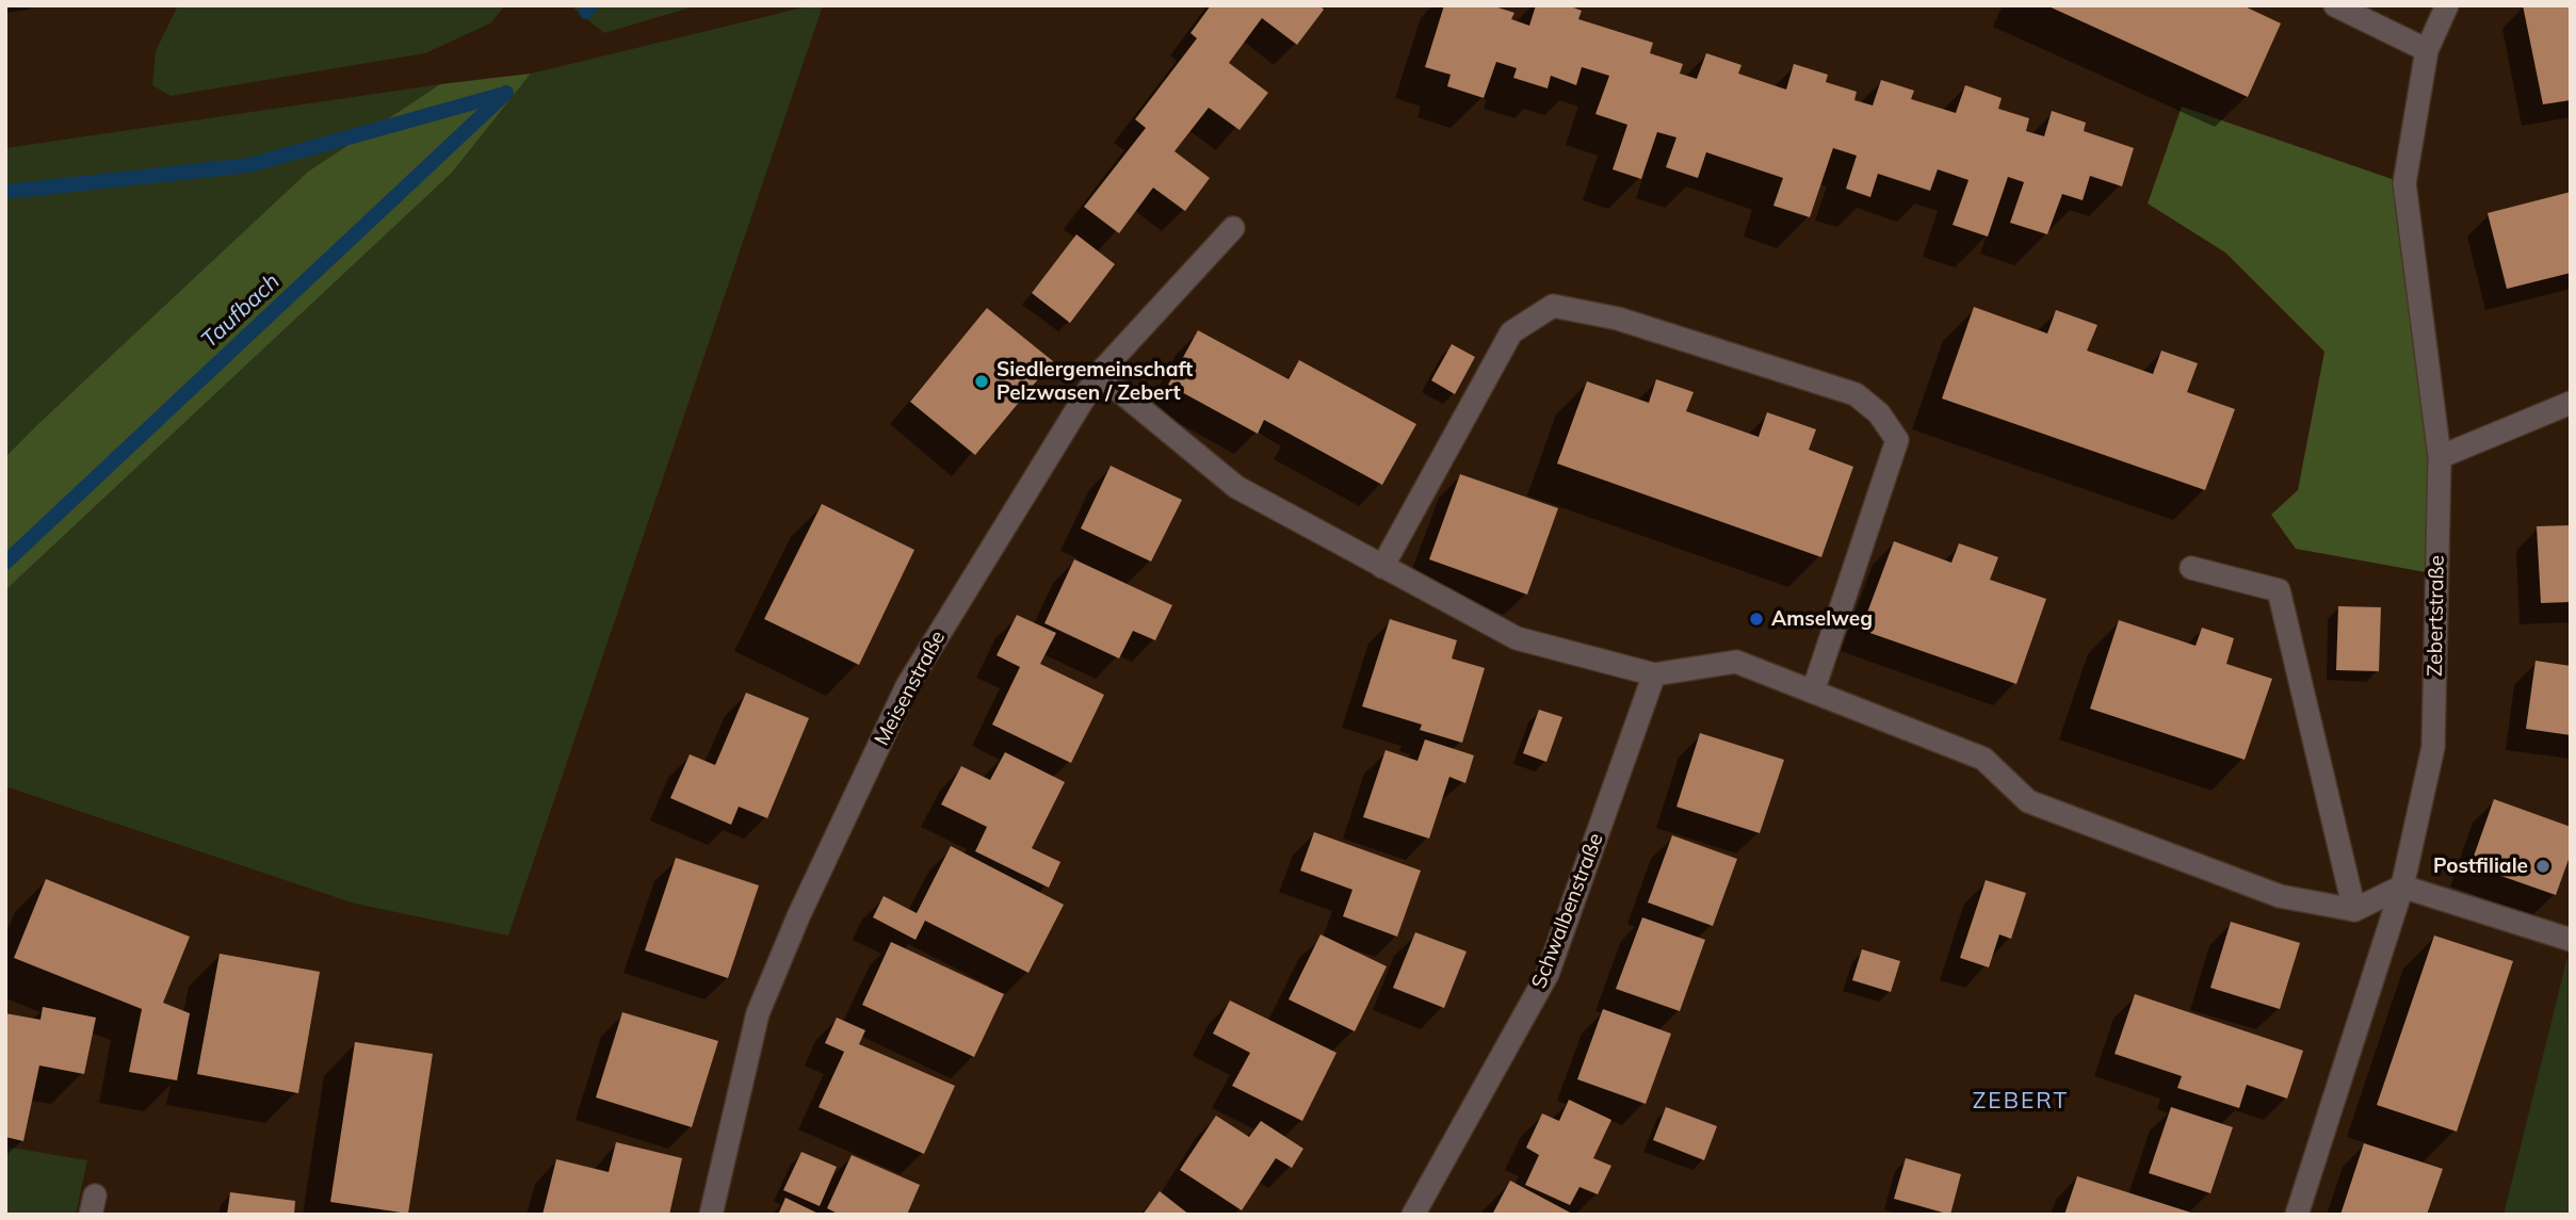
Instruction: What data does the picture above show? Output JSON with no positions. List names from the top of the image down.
{
  "streets": {
    "street": ["Zebertstraße", "Meisenstraße", "Schwalbenstraße"]
  },
  "districts": ["ZEBERT"],
  "water": ["Taufbach"],
  "places": ["Siedlergemeinschaft Pelzwasen / Zebert", "Amselweg", "Postfiliale"]
}
